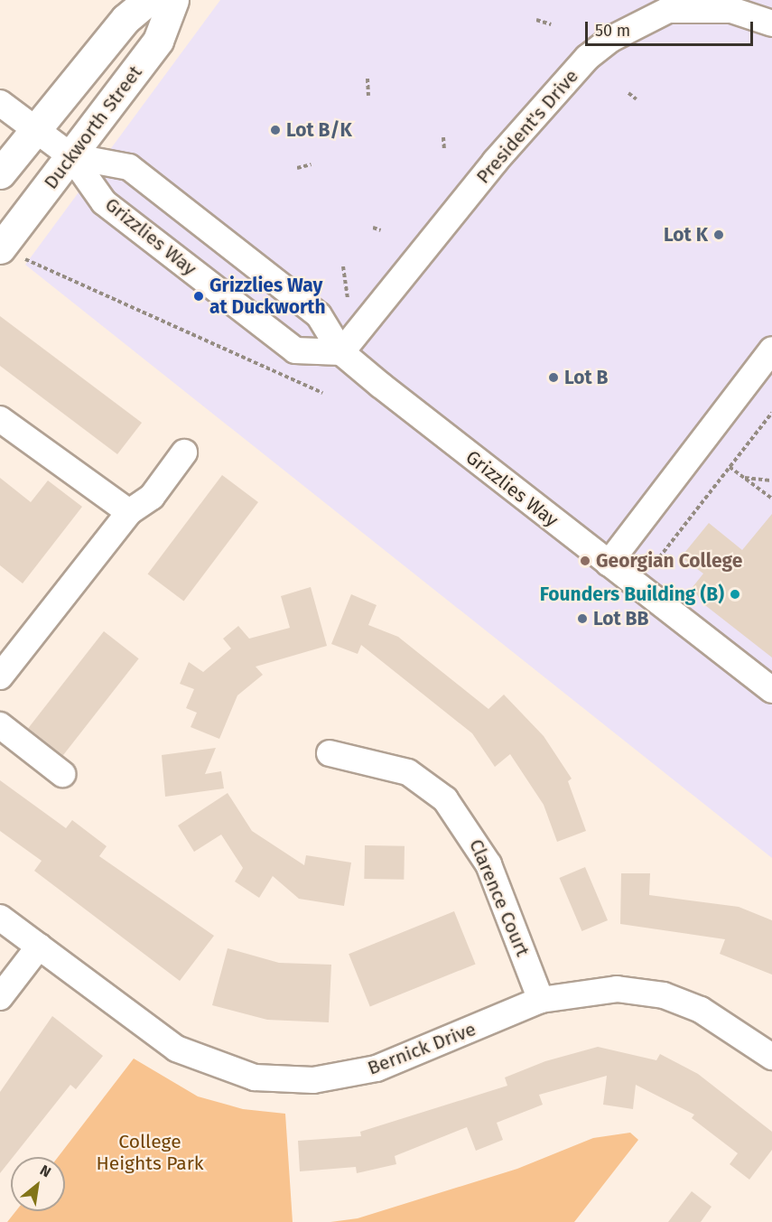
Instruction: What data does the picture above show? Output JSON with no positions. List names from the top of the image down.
{
  "streets": {
    "main road": ["Duckworth Street"],
    "street": [
      "President's Drive",
      "Grizzlies Way",
      "Clarence Court",
      "Bernick Drive"
    ]
  },
  "crossings": [
    ["President's Drive", "Grizzlies Way"],
    ["Duckworth Street", "Grizzlies Way"],
    ["Clarence Court", "Bernick Drive"]
  ],
  "parks": ["College Heights Park"],
  "places": [
    "Lot B/K",
    "Lot K",
    "Grizzlies Way at Duckworth",
    "Lot B",
    "Georgian College",
    "Founders Building (B)",
    "Lot BB"
  ],
  "scale_bar": "50 m",
  "north": "top right"
}
